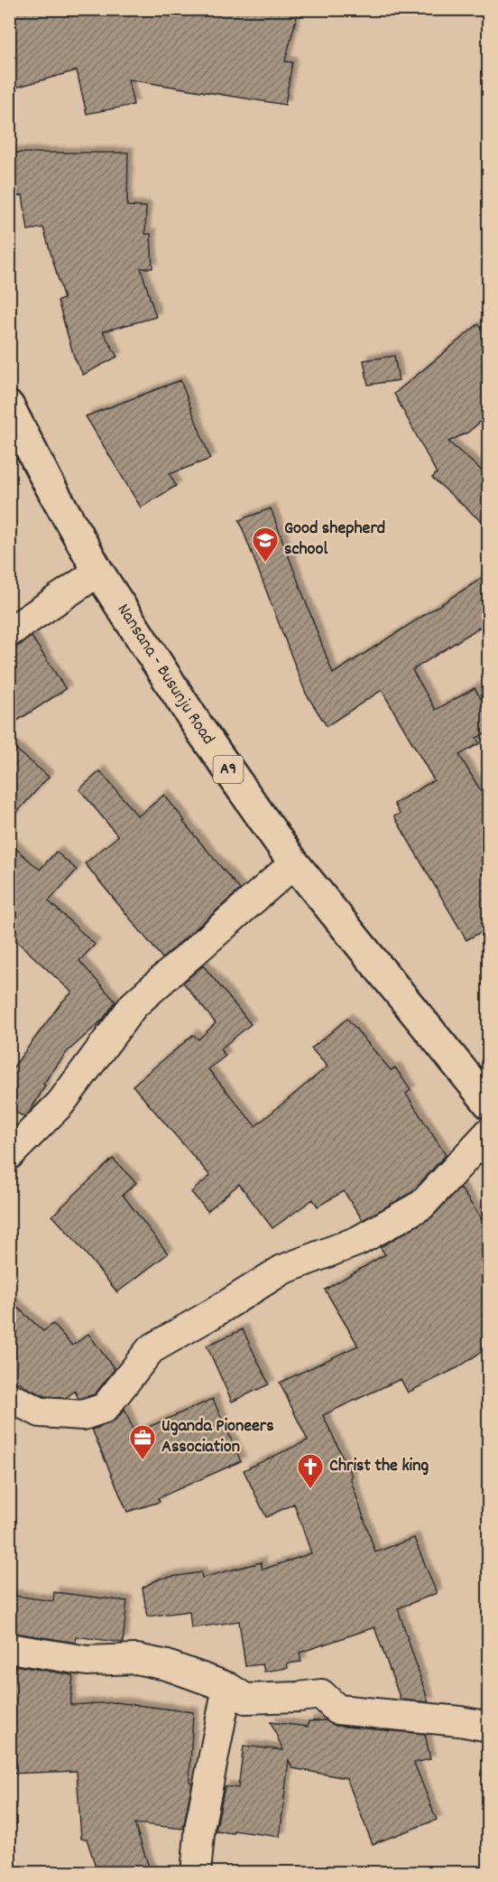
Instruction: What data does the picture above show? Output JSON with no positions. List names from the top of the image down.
{
  "streets": {
    "main road": ["Nansana - Busunju Road", "A9"]
  },
  "places": {
    "school or university": ["Good shepherd school"],
    "office": ["Uganda Pioneers Association"],
    "church": ["Christ the king"]
  }
}
